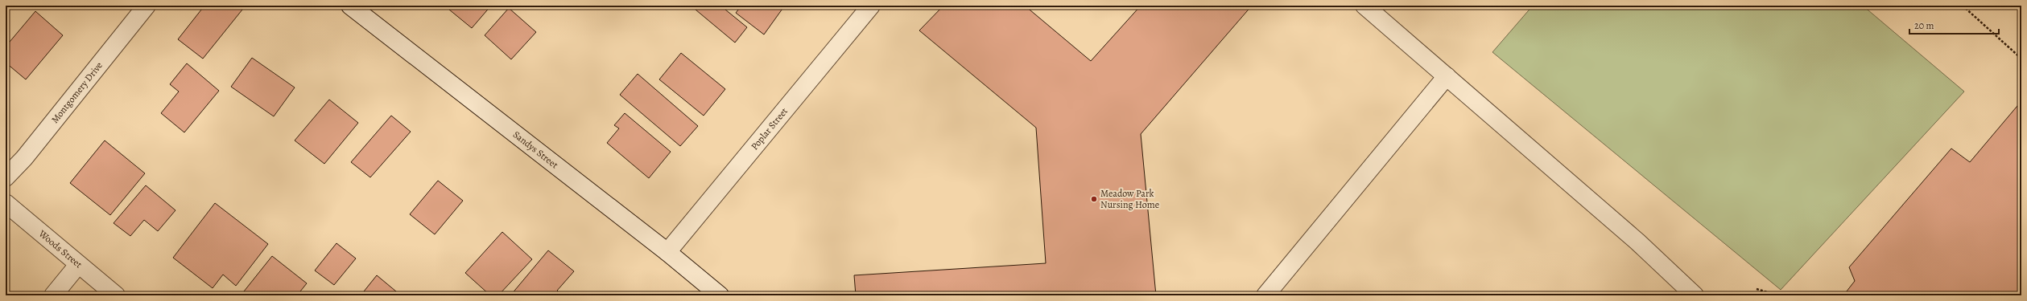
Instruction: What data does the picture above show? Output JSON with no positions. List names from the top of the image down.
{
  "streets": {
    "street": [
      "Montgomery Drive",
      "Poplar Street",
      "Sandys Street",
      "Woods Street"
    ]
  },
  "crossings": [
    ["Poplar Street", "Sandys Street"]
  ],
  "places": ["Meadow Park Nursing Home"],
  "scale_bar": "20 m"
}
